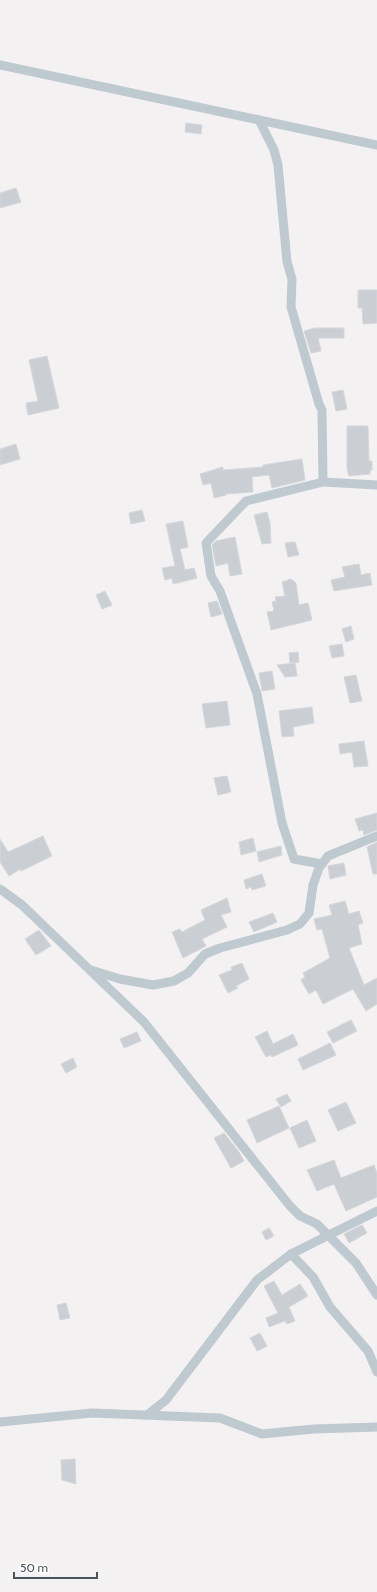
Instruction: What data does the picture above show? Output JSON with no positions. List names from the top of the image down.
{
  "scale_bar": "50 m"
}
